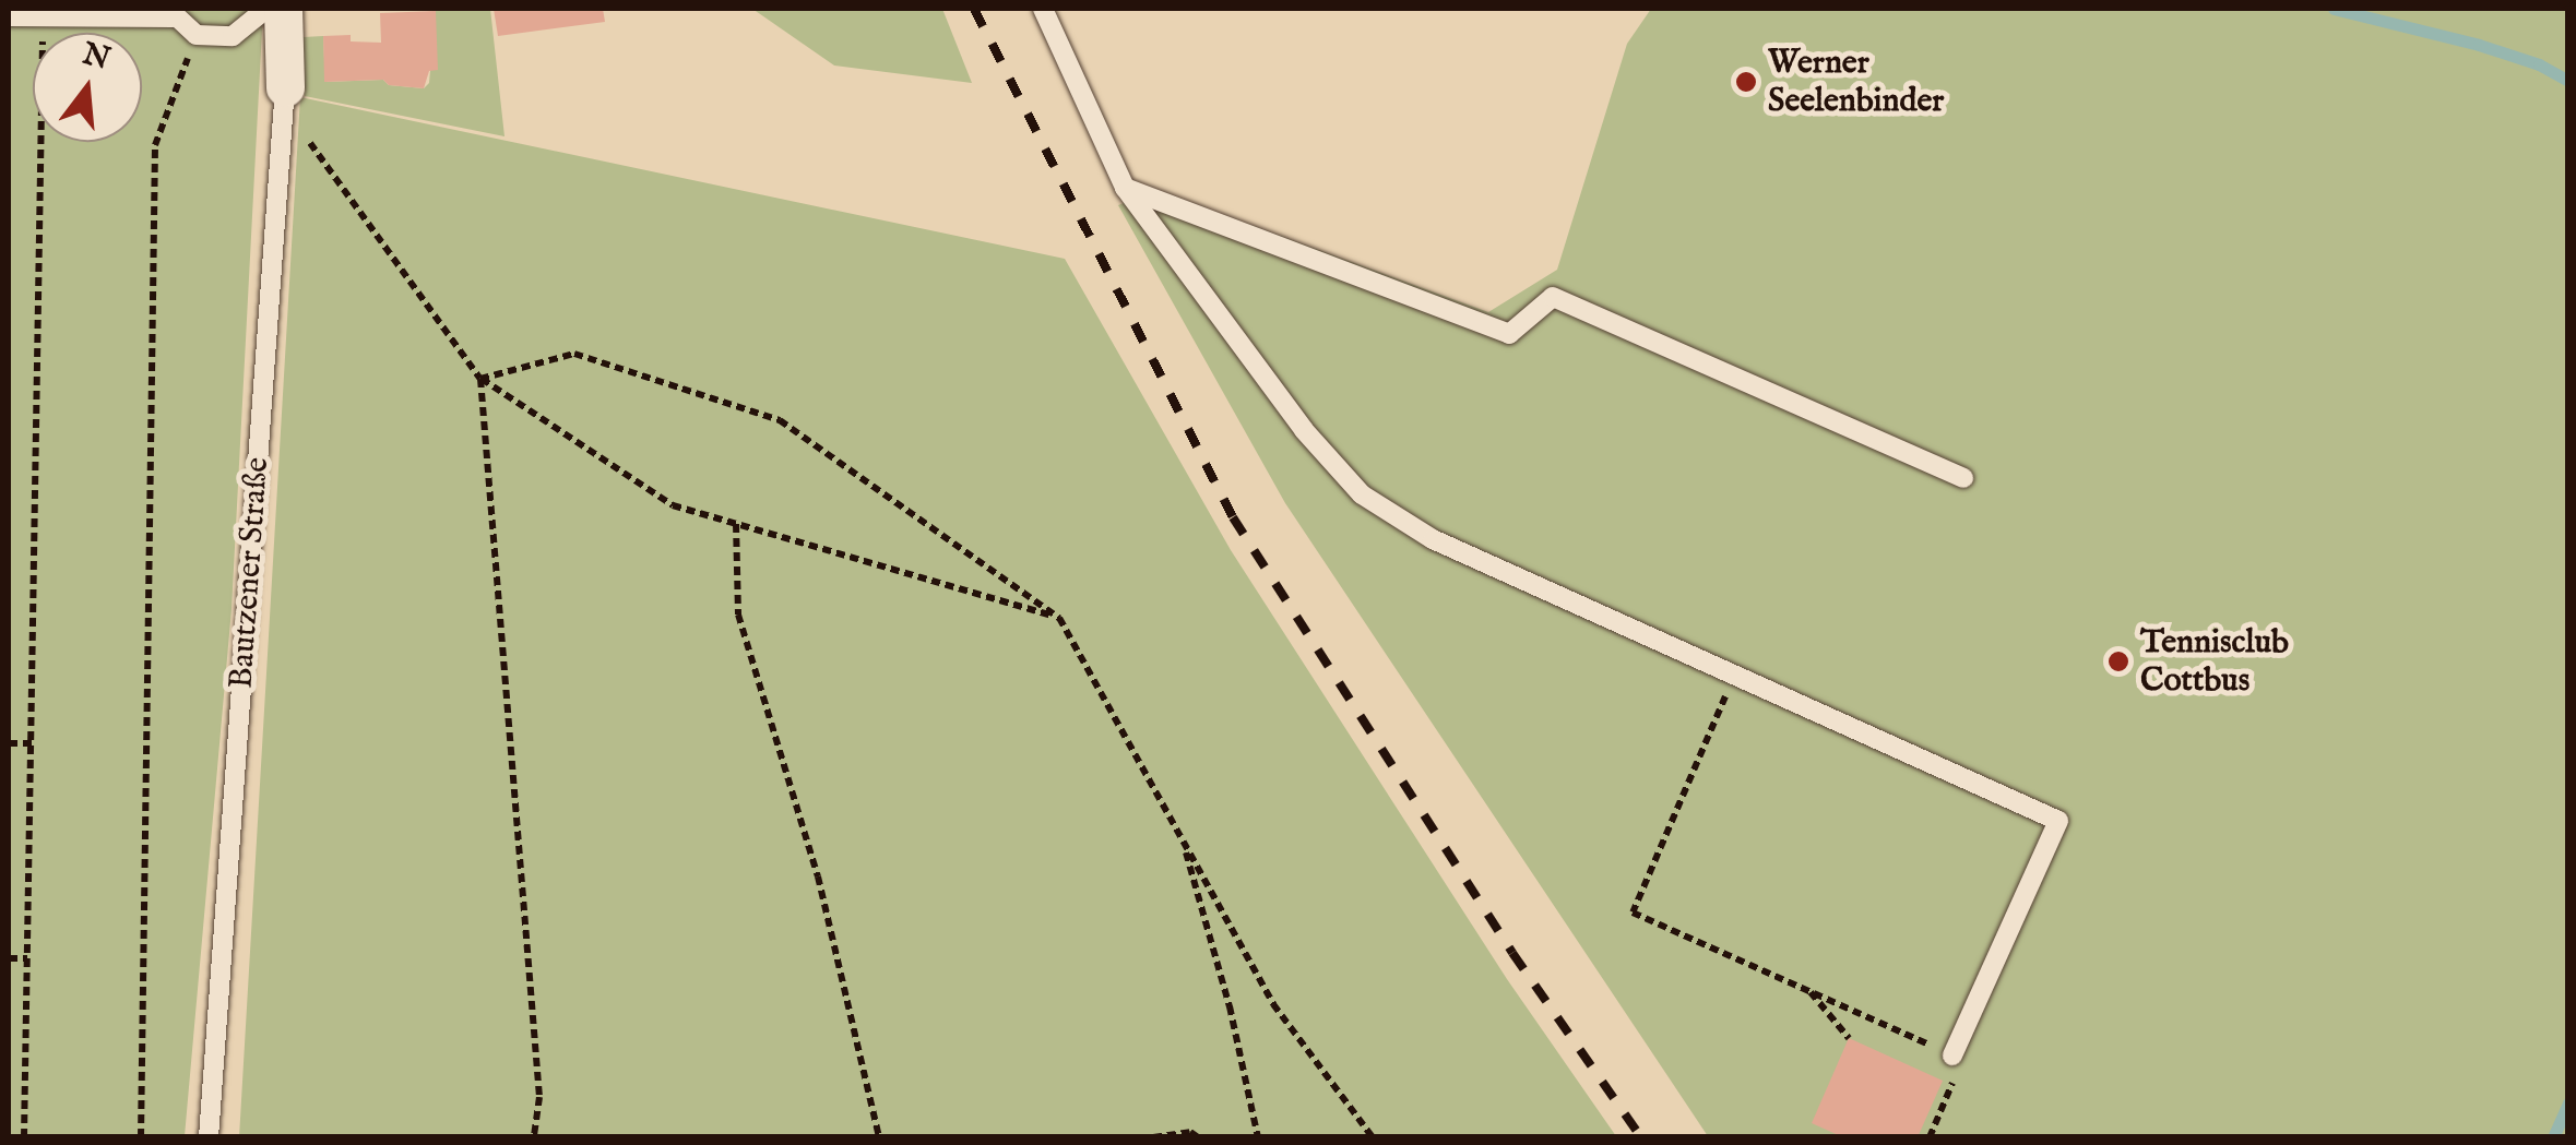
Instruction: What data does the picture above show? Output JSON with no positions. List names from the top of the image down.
{
  "streets": {
    "street": ["Bautzener Straße"]
  },
  "places": ["Werner Seelenbinder", "Tennisclub Cottbus"],
  "north": "top"
}
